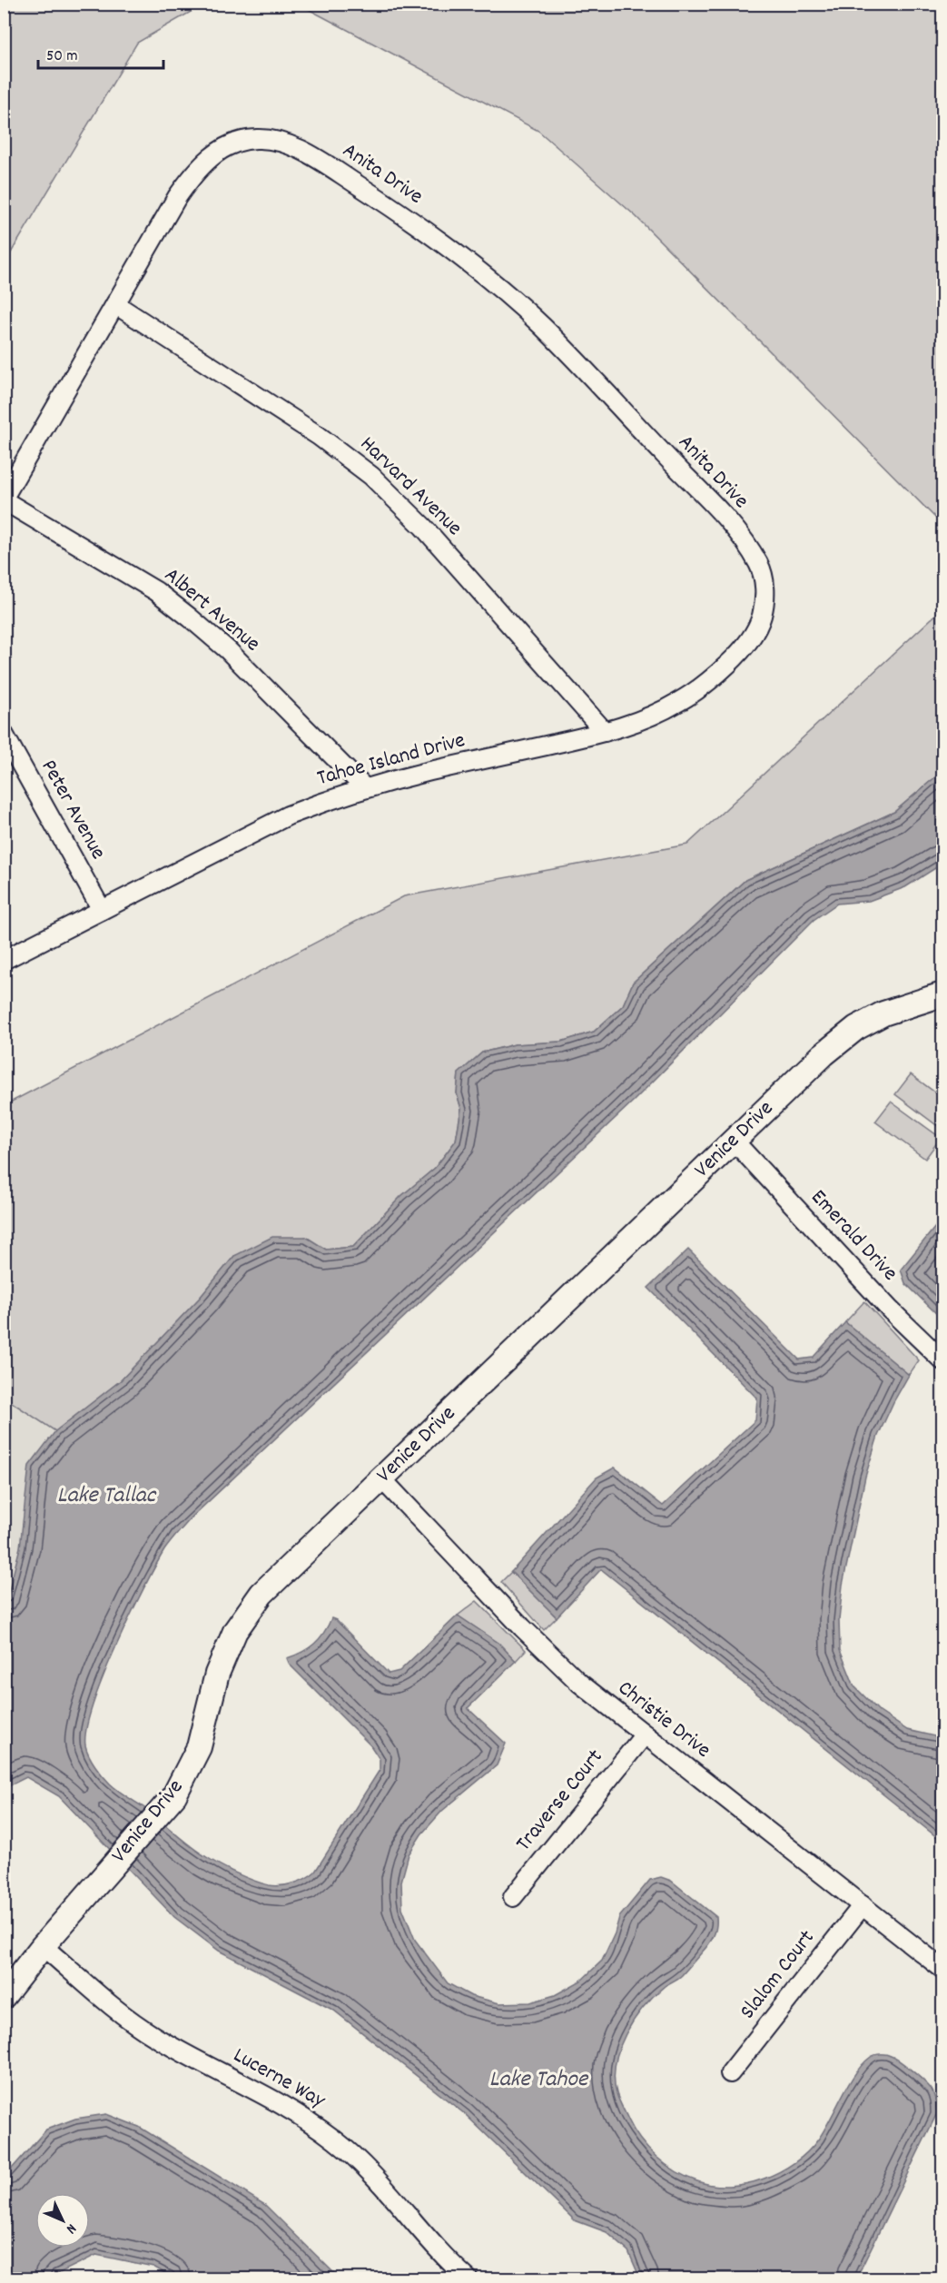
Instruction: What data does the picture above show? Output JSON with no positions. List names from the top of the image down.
{
  "streets": {
    "street": [
      "Anita Drive",
      "Harvard Avenue",
      "Albert Avenue",
      "Tahoe Island Drive",
      "Peter Avenue",
      "Venice Drive",
      "Emerald Drive",
      "Christie Drive",
      "Traverse Court",
      "Slalom Court",
      "Lucerne Way"
    ]
  },
  "crossings": [
    ["Anita Drive", "Harvard Avenue"],
    ["Anita Drive", "Albert Avenue"],
    ["Anita Drive", "Tahoe Island Drive"],
    ["Harvard Avenue", "Tahoe Island Drive"],
    ["Albert Avenue", "Tahoe Island Drive"],
    ["Tahoe Island Drive", "Peter Avenue"],
    ["Venice Drive", "Emerald Drive"],
    ["Venice Drive", "Christie Drive"],
    ["Venice Drive", "Lucerne Way"],
    ["Christie Drive", "Traverse Court"],
    ["Christie Drive", "Slalom Court"]
  ],
  "water": ["Lake Tallac", "Lake Tahoe"],
  "scale_bar": "50 m",
  "north": "bottom right"
}
